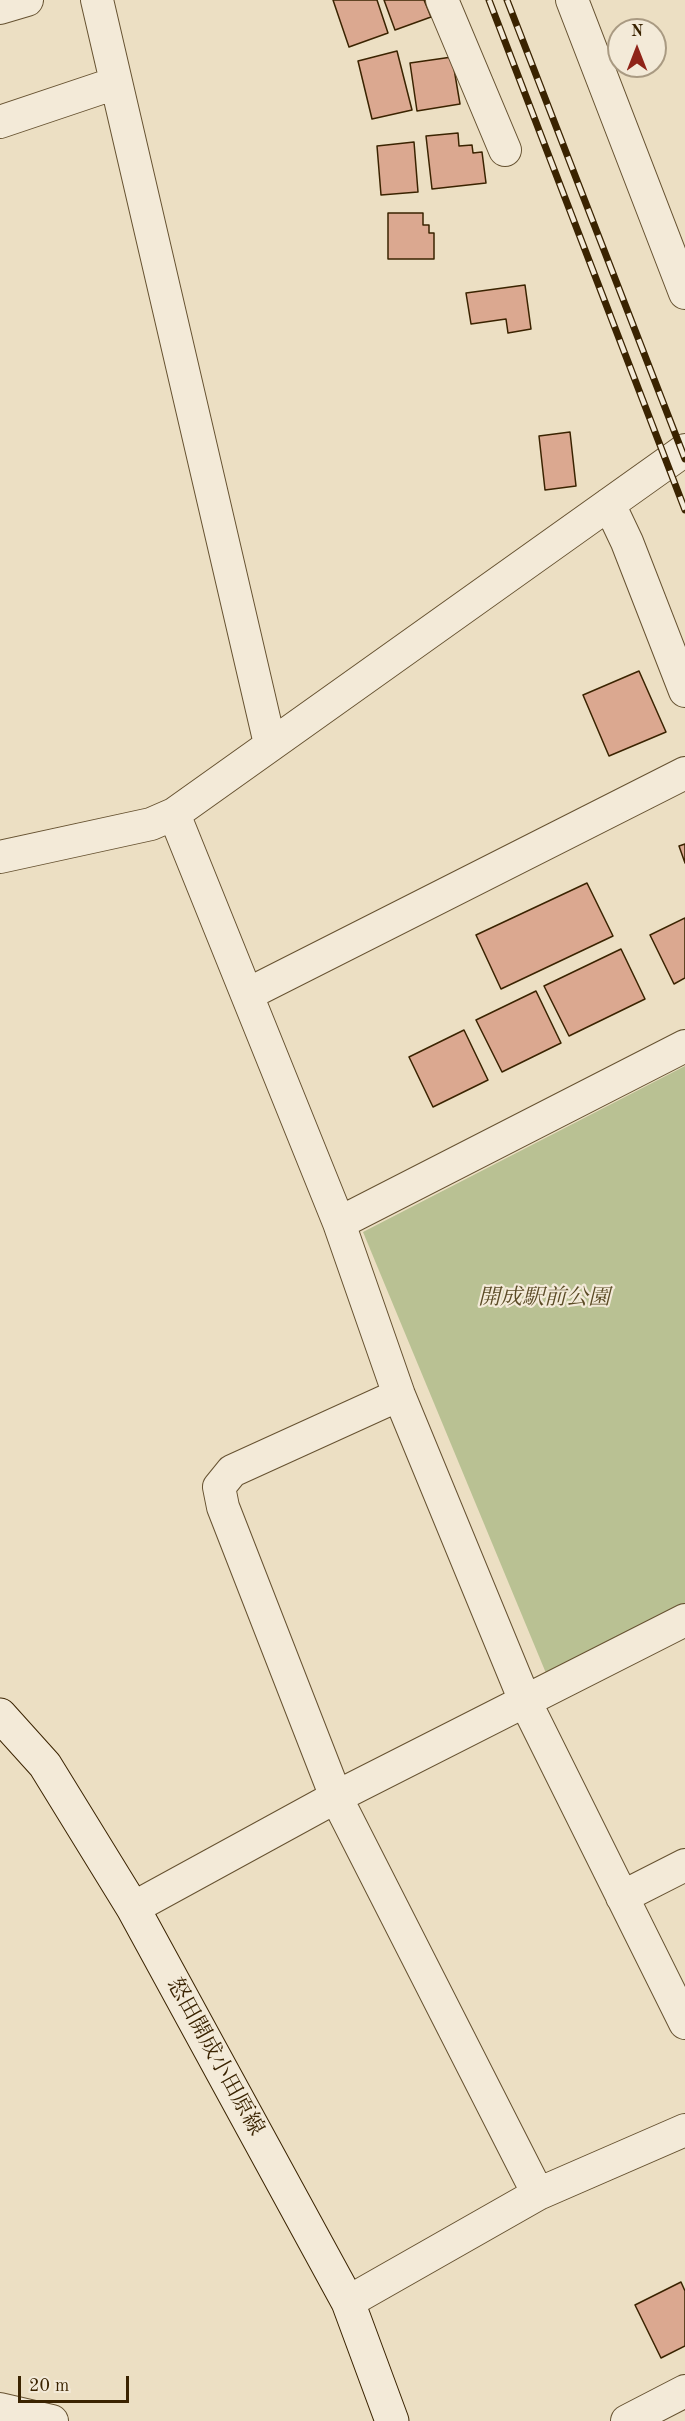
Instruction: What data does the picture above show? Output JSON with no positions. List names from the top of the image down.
{
  "streets": {
    "main road": ["怒田開成小田原線"]
  },
  "parks": ["開成駅前公園"],
  "scale_bar": "20 m",
  "north": "top"
}
